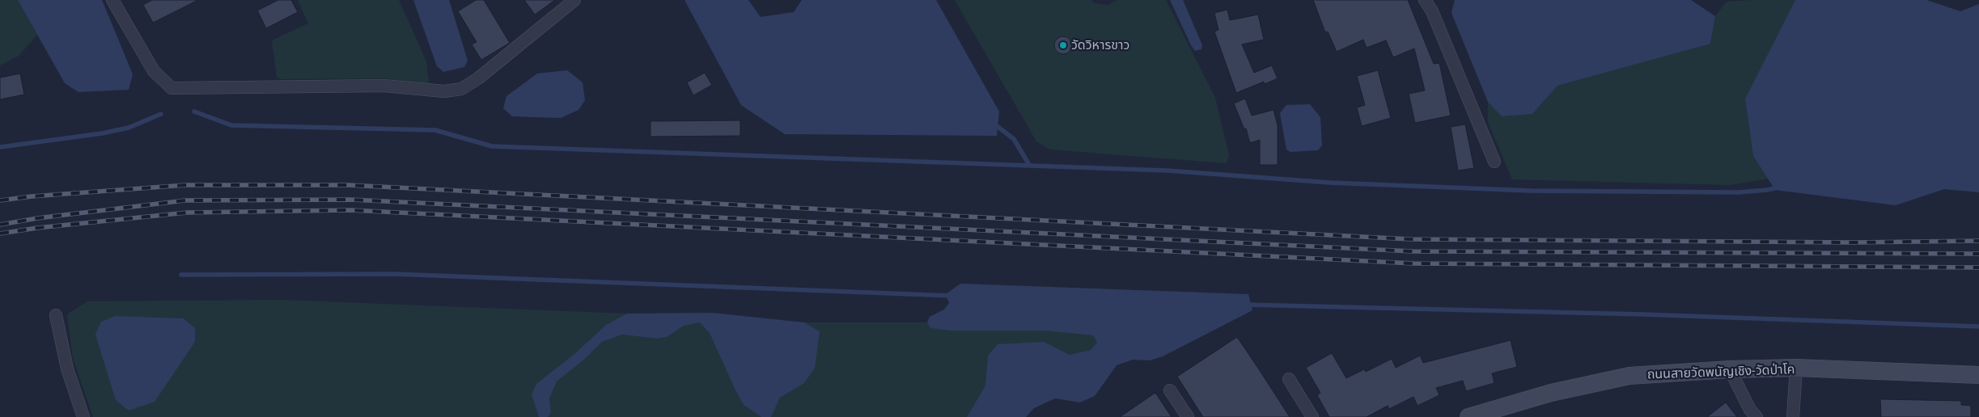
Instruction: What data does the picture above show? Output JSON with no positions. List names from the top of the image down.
{
  "streets": {
    "main road": ["ถนนสายวัดพนัญเชิง-วัดป่าโค"]
  },
  "places": ["วัดวิหารขาว"]
}
